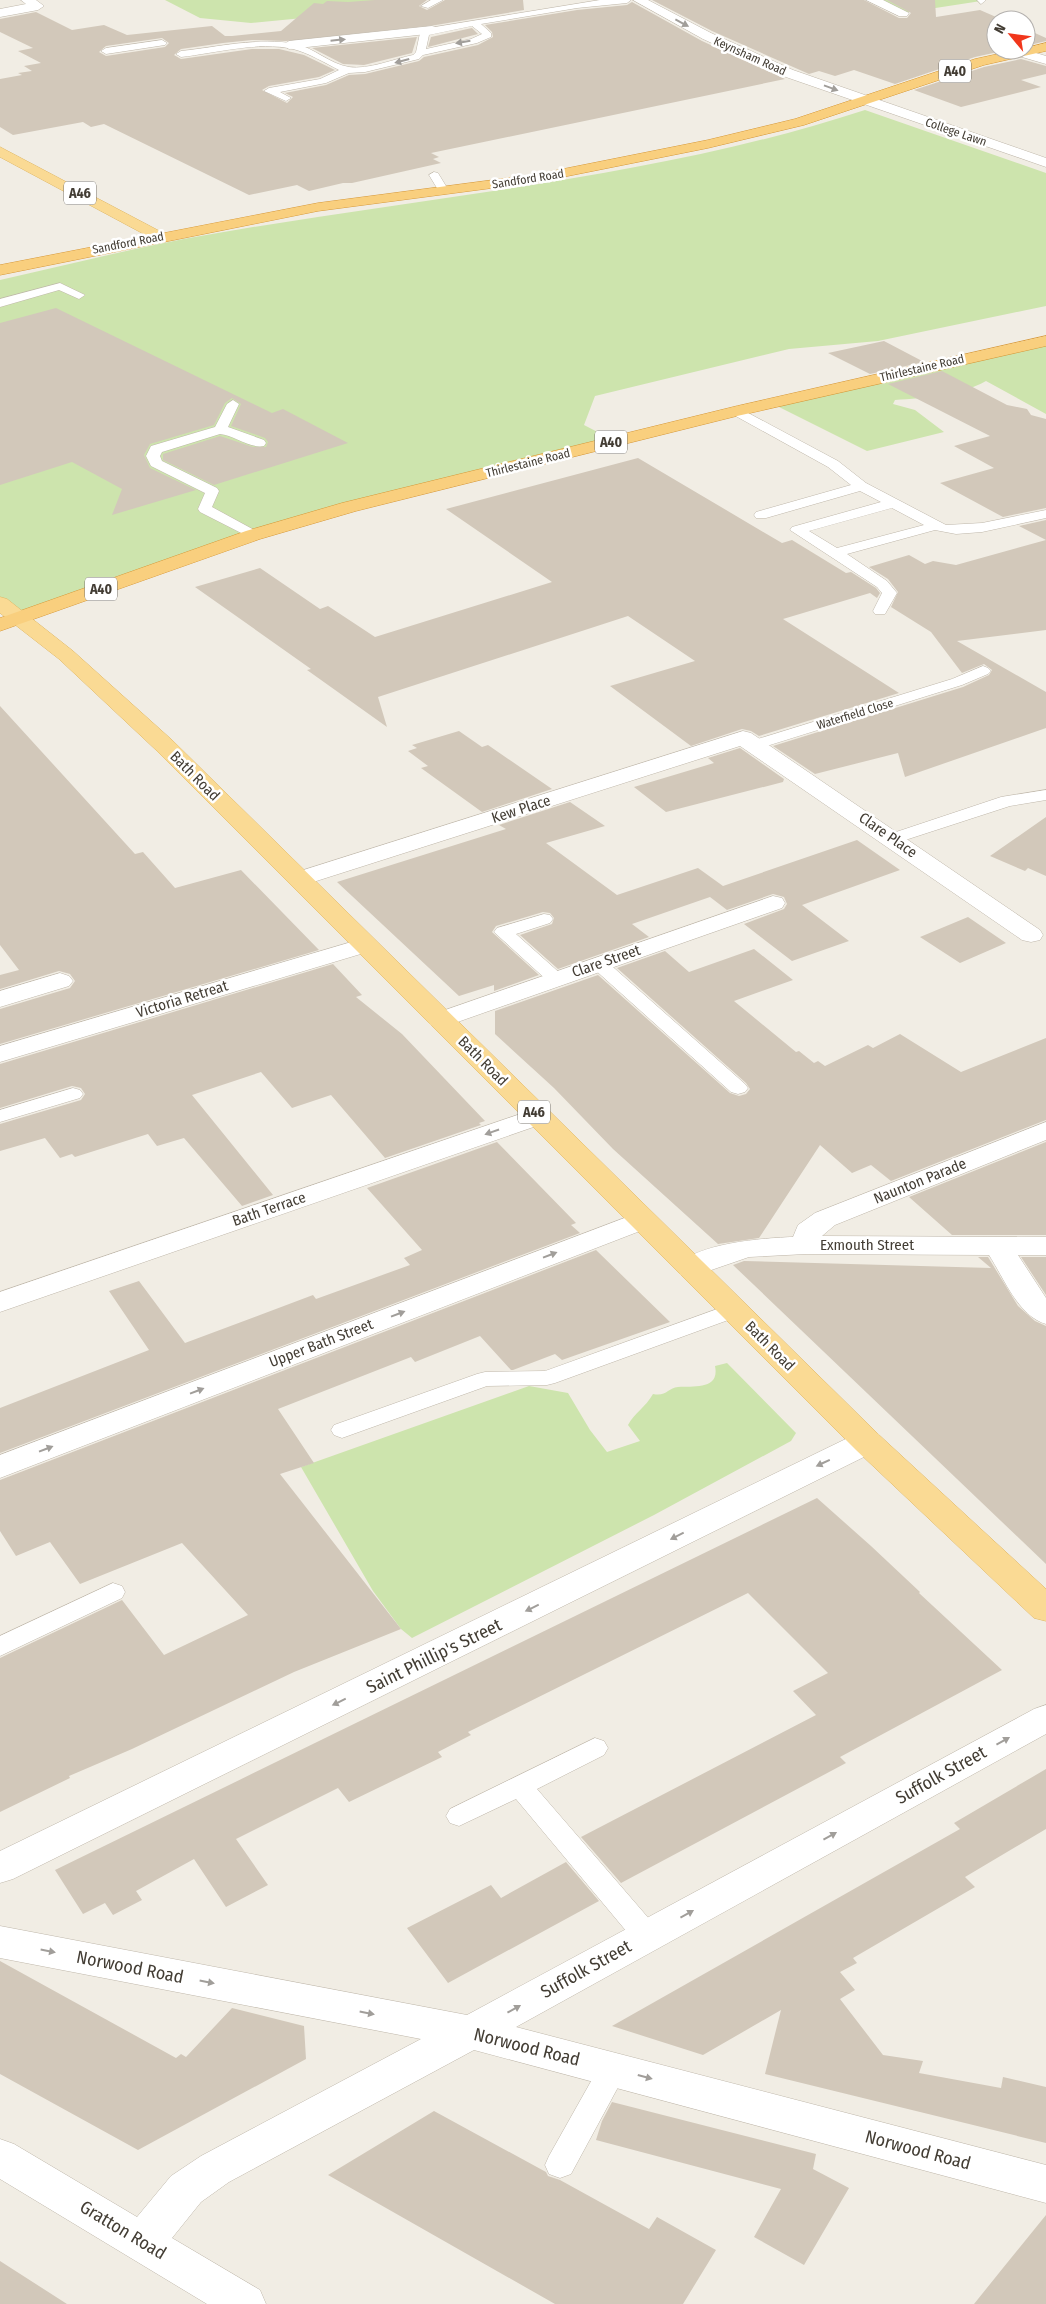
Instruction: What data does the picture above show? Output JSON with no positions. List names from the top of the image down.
{
  "streets": {
    "highway": ["A40", "Sandford Road", "Thirlestaine Road"],
    "main road": ["A46", "Bath Road"],
    "street": [
      "Keynsham Road",
      "College Lawn",
      "Kew Place",
      "Clare Place",
      "Clare Street",
      "Victoria Retreat",
      "Naunton Parade",
      "Bath Terrace",
      "Exmouth Street",
      "Upper Bath Street",
      "Saint Phillip's Street",
      "Suffolk Street",
      "Norwood Road",
      "Gratton Road"
    ],
    "lane": ["Waterfield Close"]
  },
  "crossings": [
    ["Keynsham Road", "College Lawn"],
    ["Keynsham Road", "Sandford Road"],
    ["College Lawn", "Sandford Road"],
    ["Sandford Road", "A46"],
    ["Thirlestaine Road", "Bath Road"],
    ["Waterfield Close", "Kew Place"],
    ["Waterfield Close", "Clare Place"],
    ["Bath Road", "Kew Place"],
    ["Bath Road", "Clare Street"],
    ["Bath Road", "Victoria Retreat"],
    ["Bath Road", "Bath Terrace"],
    ["Bath Road", "Exmouth Street"],
    ["Bath Road", "Upper Bath Street"],
    ["Bath Road", "Saint Phillip's Street"],
    ["Kew Place", "Clare Place"],
    ["Naunton Parade", "Exmouth Street"],
    ["Suffolk Street", "Norwood Road"],
    ["Suffolk Street", "Gratton Road"]
  ],
  "one_way": [
    "Keynsham Road",
    "Bath Terrace",
    "Upper Bath Street",
    "Saint Phillip's Street",
    "Suffolk Street",
    "Norwood Road"
  ],
  "north": "top left"
}
